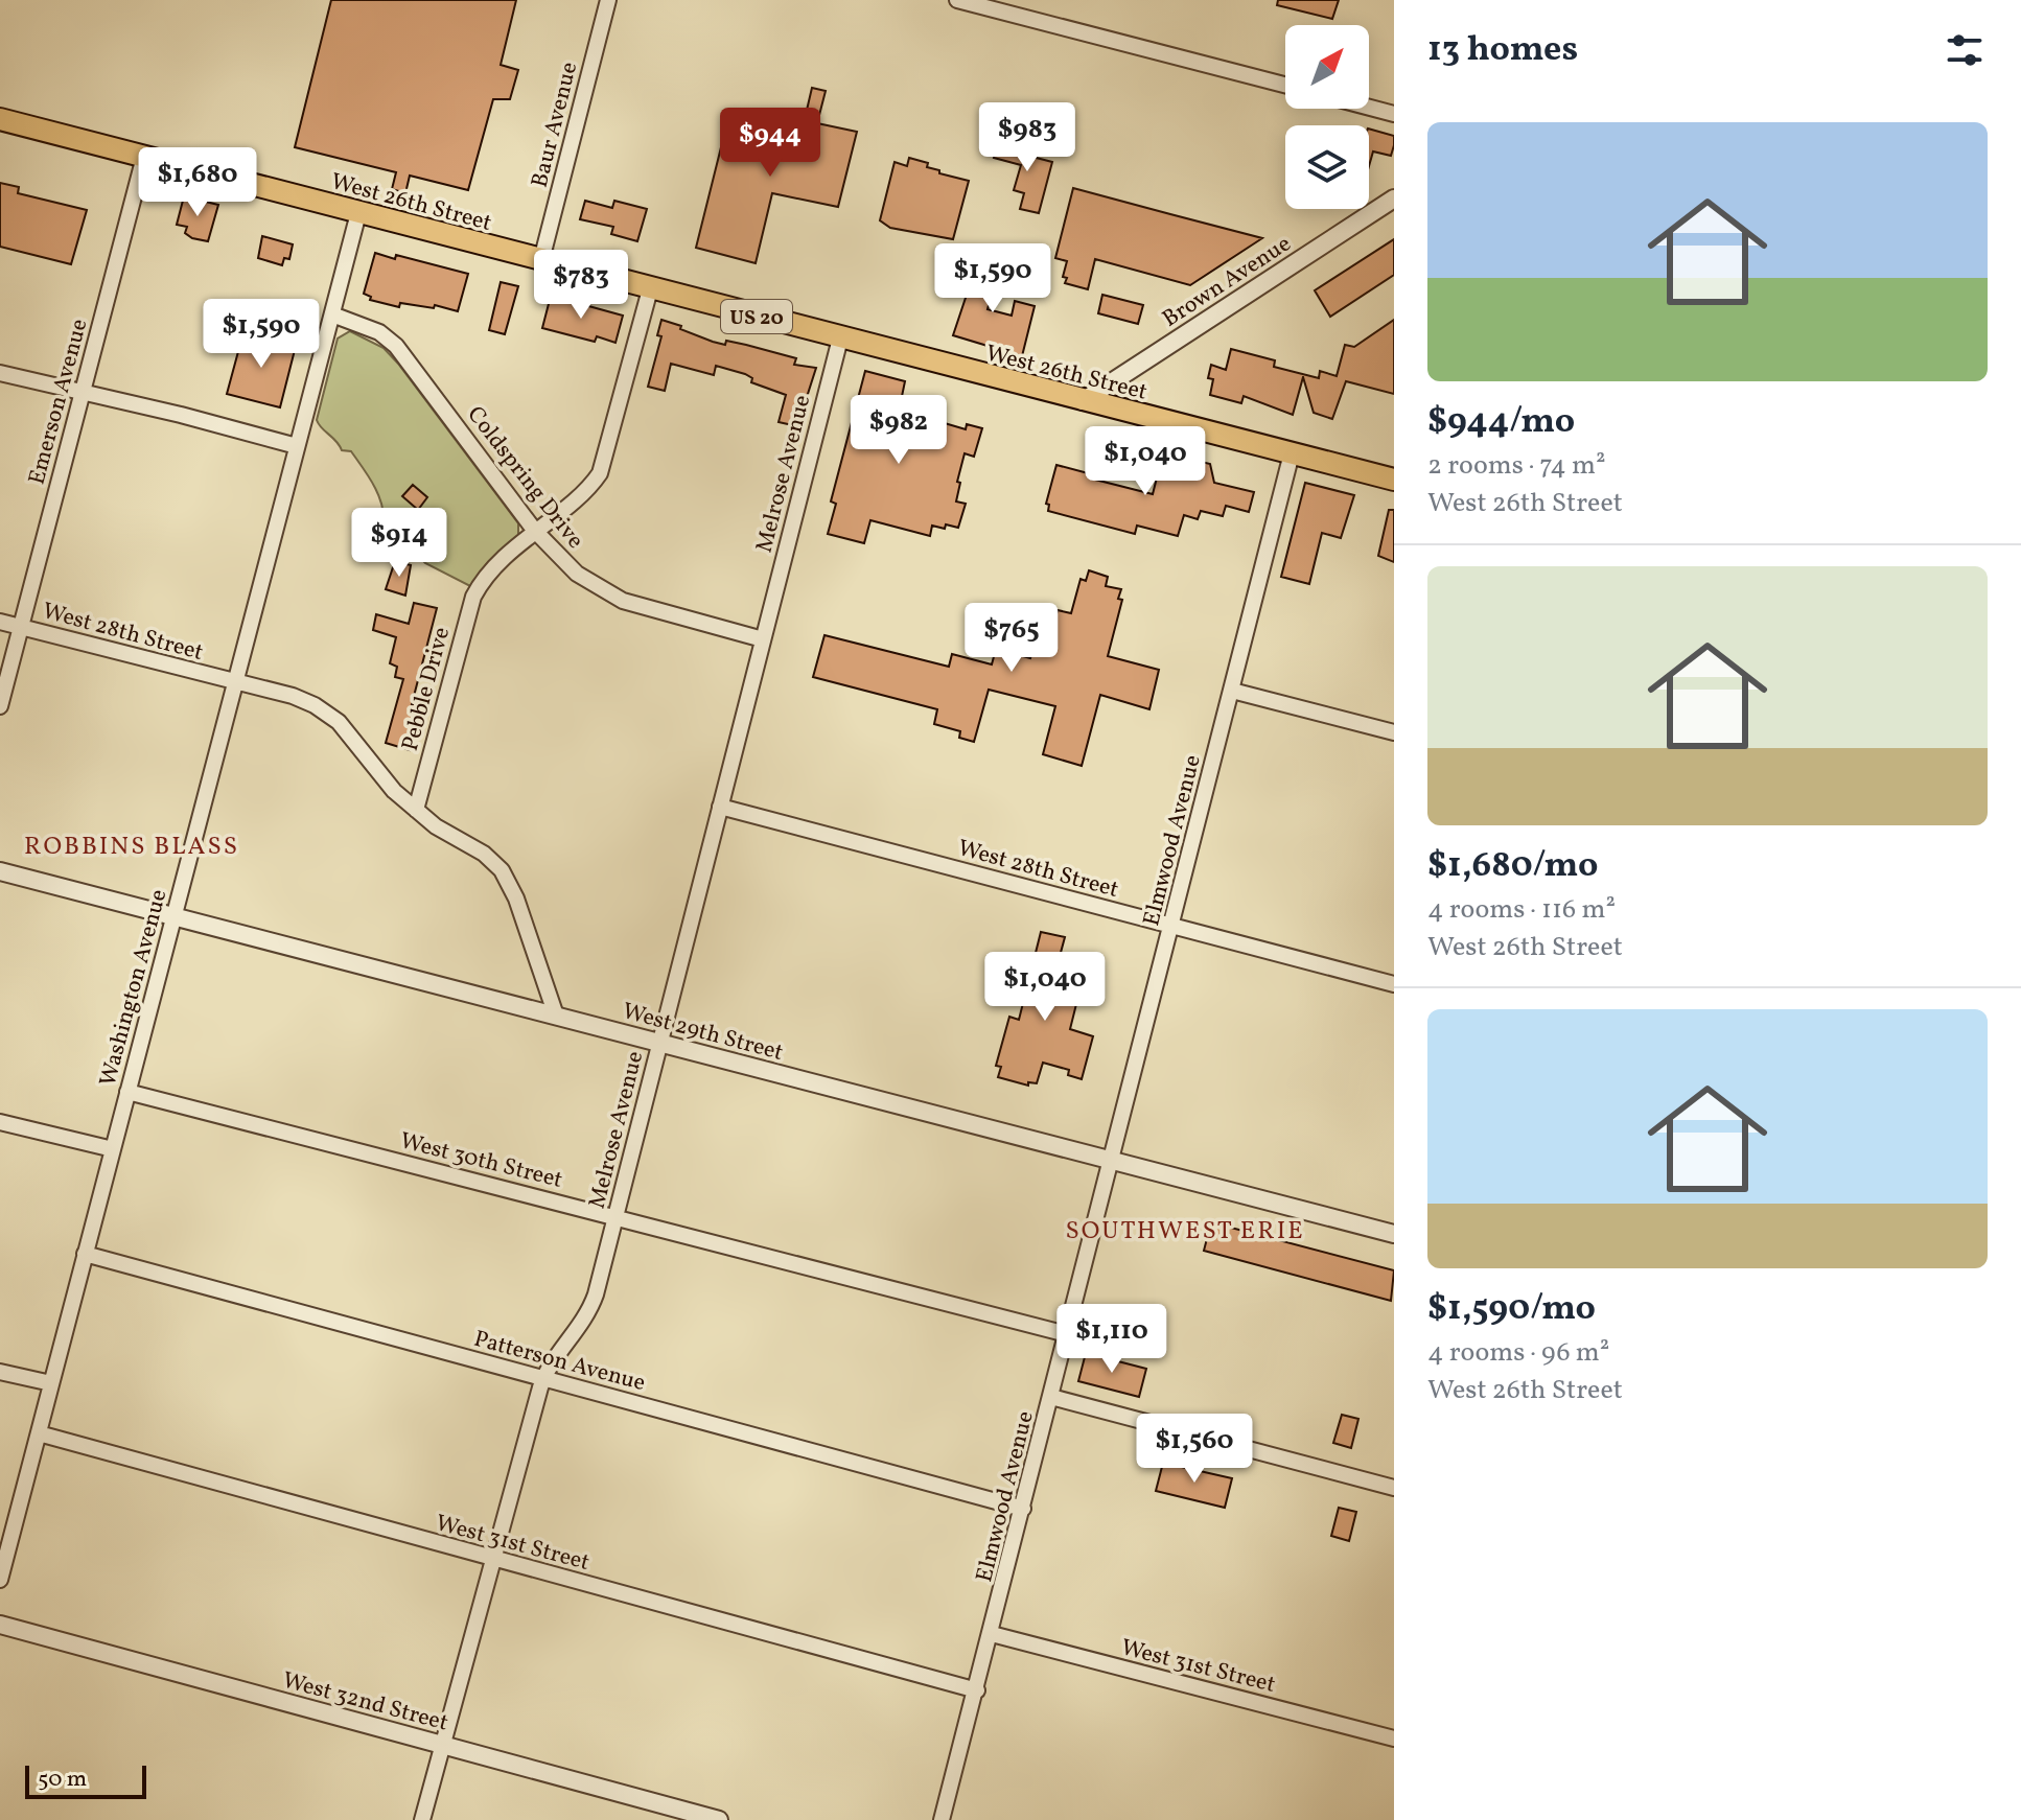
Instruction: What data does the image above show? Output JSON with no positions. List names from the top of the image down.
{
  "streets": {
    "main road": ["West 26th Street", "US 20"],
    "street": [
      "Baur Avenue",
      "Brown Avenue",
      "Emerson Avenue",
      "Melrose Avenue",
      "Coldspring Drive",
      "West 28th Street",
      "Pebble Drive",
      "Elmwood Avenue",
      "Washington Avenue",
      "West 29th Street",
      "West 30th Street",
      "Patterson Avenue",
      "West 31st Street",
      "West 32nd Street"
    ]
  },
  "crossings": [
    ["Baur Avenue", "West 26th Street"],
    ["West 26th Street", "Brown Avenue"],
    ["West 26th Street", "Emerson Avenue"],
    ["West 26th Street", "Melrose Avenue"],
    ["West 26th Street", "Pebble Drive"],
    ["West 26th Street", "Elmwood Avenue"],
    ["West 26th Street", "Washington Avenue"],
    ["Emerson Avenue", "West 28th Street"],
    ["Melrose Avenue", "Coldspring Drive"],
    ["Melrose Avenue", "West 28th Street"],
    ["Melrose Avenue", "West 29th Street"],
    ["Melrose Avenue", "West 30th Street"],
    ["Melrose Avenue", "Patterson Avenue"],
    ["Melrose Avenue", "West 31st Street"],
    ["Melrose Avenue", "West 32nd Street"],
    ["Coldspring Drive", "Pebble Drive"],
    ["Coldspring Drive", "Washington Avenue"],
    ["West 28th Street", "Pebble Drive"],
    ["West 28th Street", "Elmwood Avenue"],
    ["West 28th Street", "Washington Avenue"],
    ["West 28th Street", "West 29th Street"],
    ["Elmwood Avenue", "West 29th Street"],
    ["Elmwood Avenue", "West 30th Street"],
    ["Elmwood Avenue", "Patterson Avenue"],
    ["Elmwood Avenue", "West 31st Street"],
    ["Washington Avenue", "West 29th Street"],
    ["Washington Avenue", "West 30th Street"],
    ["Washington Avenue", "Patterson Avenue"],
    ["Washington Avenue", "West 31st Street"]
  ],
  "districts": ["ROBBINS BLASS", "SOUTHWEST ERIE"],
  "scale_bar": "50 m",
  "north": "top right",
  "page": {
    "heading": "13 homes",
    "list": [
      {
        "name": "$944/mo",
        "note": "2 rooms · 74 m² · West 26th Street"
      },
      {
        "name": "$1,680/mo",
        "note": "4 rooms · 116 m² · West 26th Street"
      },
      {
        "name": "$1,590/mo",
        "note": "4 rooms · 96 m² · West 26th Street"
      }
    ],
    "price": [
      "$983",
      "$944",
      "$1,680",
      "$1,590",
      "$783",
      "$1,590",
      "$982",
      "$1,040",
      "$914",
      "$765",
      "$1,040",
      "$1,110",
      "$1,560"
    ],
    "scale": "50 m"
  }
}
